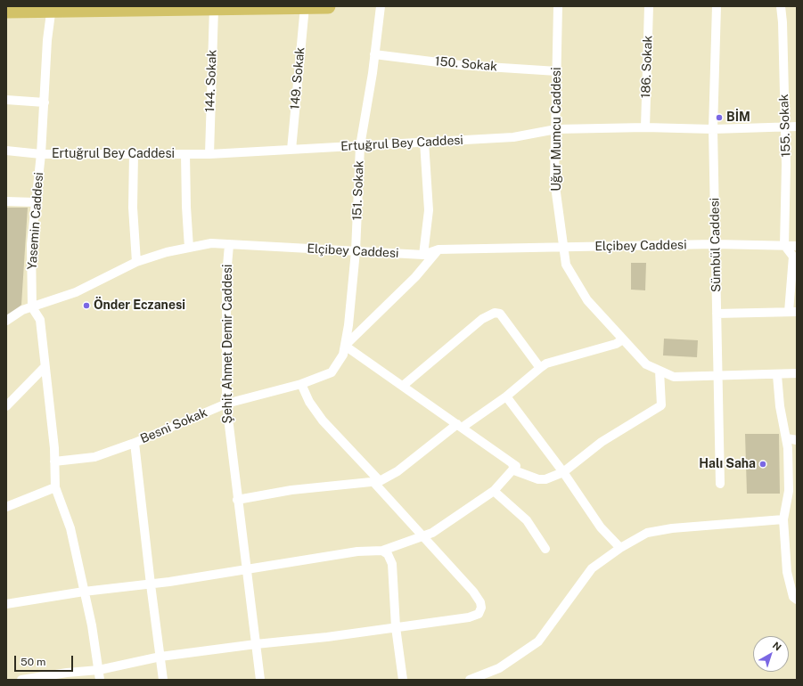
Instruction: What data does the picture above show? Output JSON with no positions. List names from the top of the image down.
{
  "streets": {
    "street": [
      "150. Sokak",
      "186. Sokak",
      "149. Sokak",
      "144. Sokak",
      "155. Sokak",
      "Uğur Mumcu Caddesi",
      "Ertuğrul Bey Caddesi",
      "151. Sokak",
      "Yasemin Caddesi",
      "Sümbül Caddesi",
      "Elçibey Caddesi",
      "Şehit Ahmet Demir Caddesi",
      "Besni Sokak"
    ]
  },
  "crossings": [
    ["150. Sokak", "Uğur Mumcu Caddesi"],
    ["150. Sokak", "151. Sokak"],
    ["186. Sokak", "Ertuğrul Bey Caddesi"],
    ["149. Sokak", "Ertuğrul Bey Caddesi"],
    ["144. Sokak", "Ertuğrul Bey Caddesi"],
    ["155. Sokak", "Ertuğrul Bey Caddesi"],
    ["155. Sokak", "Elçibey Caddesi"],
    ["Uğur Mumcu Caddesi", "Ertuğrul Bey Caddesi"],
    ["Uğur Mumcu Caddesi", "Sümbül Caddesi"],
    ["Uğur Mumcu Caddesi", "Elçibey Caddesi"],
    ["Ertuğrul Bey Caddesi", "151. Sokak"],
    ["Ertuğrul Bey Caddesi", "Yasemin Caddesi"],
    ["Ertuğrul Bey Caddesi", "Sümbül Caddesi"],
    ["151. Sokak", "Elçibey Caddesi"],
    ["151. Sokak", "Besni Sokak"],
    ["Yasemin Caddesi", "Elçibey Caddesi"],
    ["Sümbül Caddesi", "Elçibey Caddesi"],
    ["Elçibey Caddesi", "Şehit Ahmet Demir Caddesi"],
    ["Şehit Ahmet Demir Caddesi", "Besni Sokak"]
  ],
  "places": ["BİM", "Önder Eczanesi", "Halı Saha"],
  "scale_bar": "50 m",
  "north": "top right"
}
